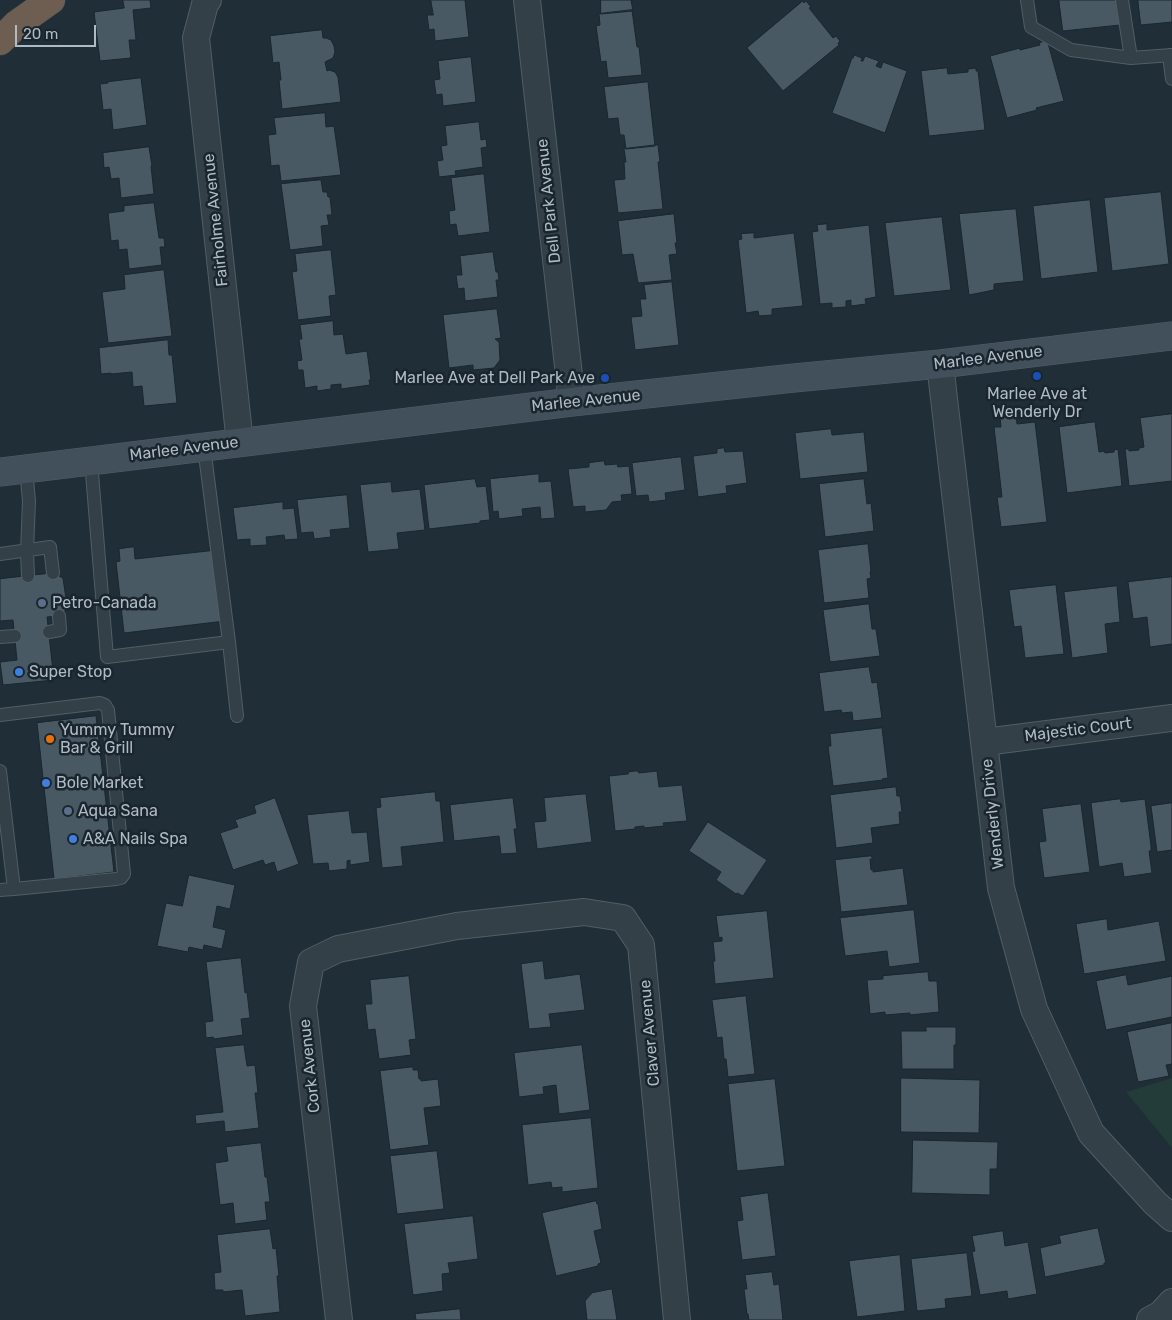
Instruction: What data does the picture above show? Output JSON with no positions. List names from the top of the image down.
{
  "streets": {
    "street": [
      "Dell Park Avenue",
      "Fairholme Avenue",
      "Marlee Avenue",
      "Majestic Court",
      "Wenderly Drive",
      "Claver Avenue",
      "Cork Avenue"
    ]
  },
  "crossings": [
    ["Dell Park Avenue", "Marlee Avenue"],
    ["Fairholme Avenue", "Marlee Avenue"],
    ["Marlee Avenue", "Wenderly Drive"],
    ["Majestic Court", "Wenderly Drive"],
    ["Claver Avenue", "Cork Avenue"]
  ],
  "places": [
    "Marlee Ave at Wenderly Dr",
    "Marlee Ave at Dell Park Ave",
    "Petro-Canada",
    "Super Stop",
    "Yummy Tummy Bar & Grill",
    "Bole Market",
    "Aqua Sana",
    "A&A Nails Spa"
  ],
  "scale_bar": "20 m"
}
